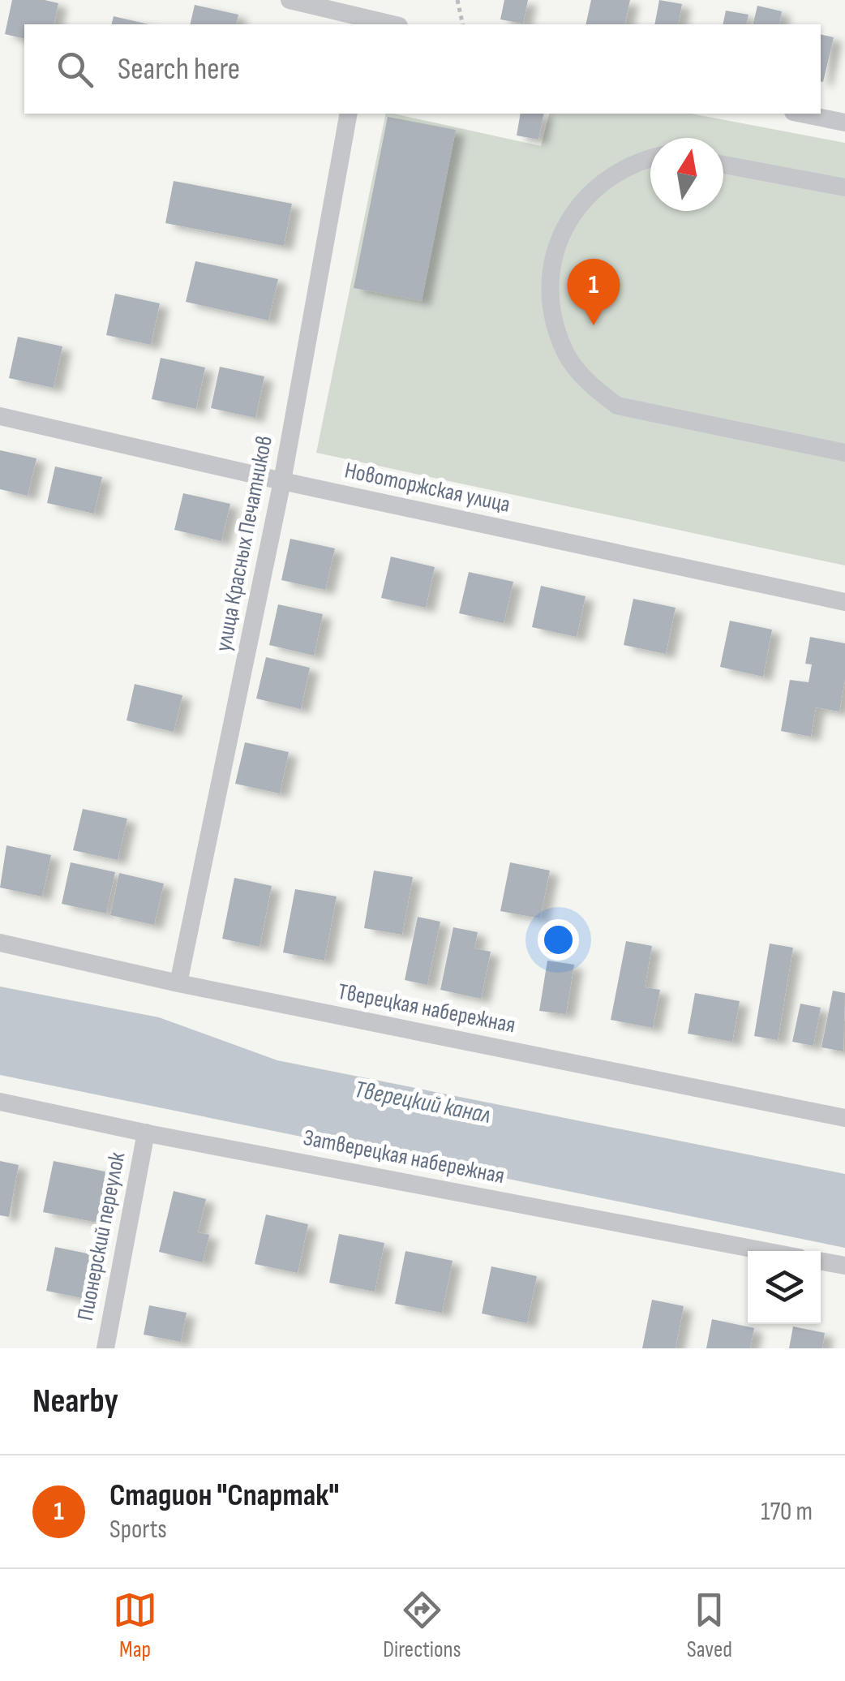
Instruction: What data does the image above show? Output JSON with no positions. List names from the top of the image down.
{
  "streets": {
    "street": [
      "Новоторжская улица",
      "улица Красных Печатников",
      "Тверецкая набережная",
      "Затверецкая набережная",
      "Пионерский переулок"
    ]
  },
  "crossings": [
    ["Новоторжская улица", "улица Красных Печатников"],
    ["улица Красных Печатников", "Тверецкая набережная"],
    ["Затверецкая набережная", "Пионерский переулок"]
  ],
  "water": ["Тверецкий канал"],
  "north": "top",
  "page": {
    "search": "Search here",
    "pins": "1",
    "heading": "Nearby",
    "list": [
      {
        "mark": "1",
        "name": "Стадион \"Спартак\"",
        "note": "Sports",
        "value": "170 m"
      }
    ],
    "nav": ["Map", "Directions", "Saved"]
  }
}
